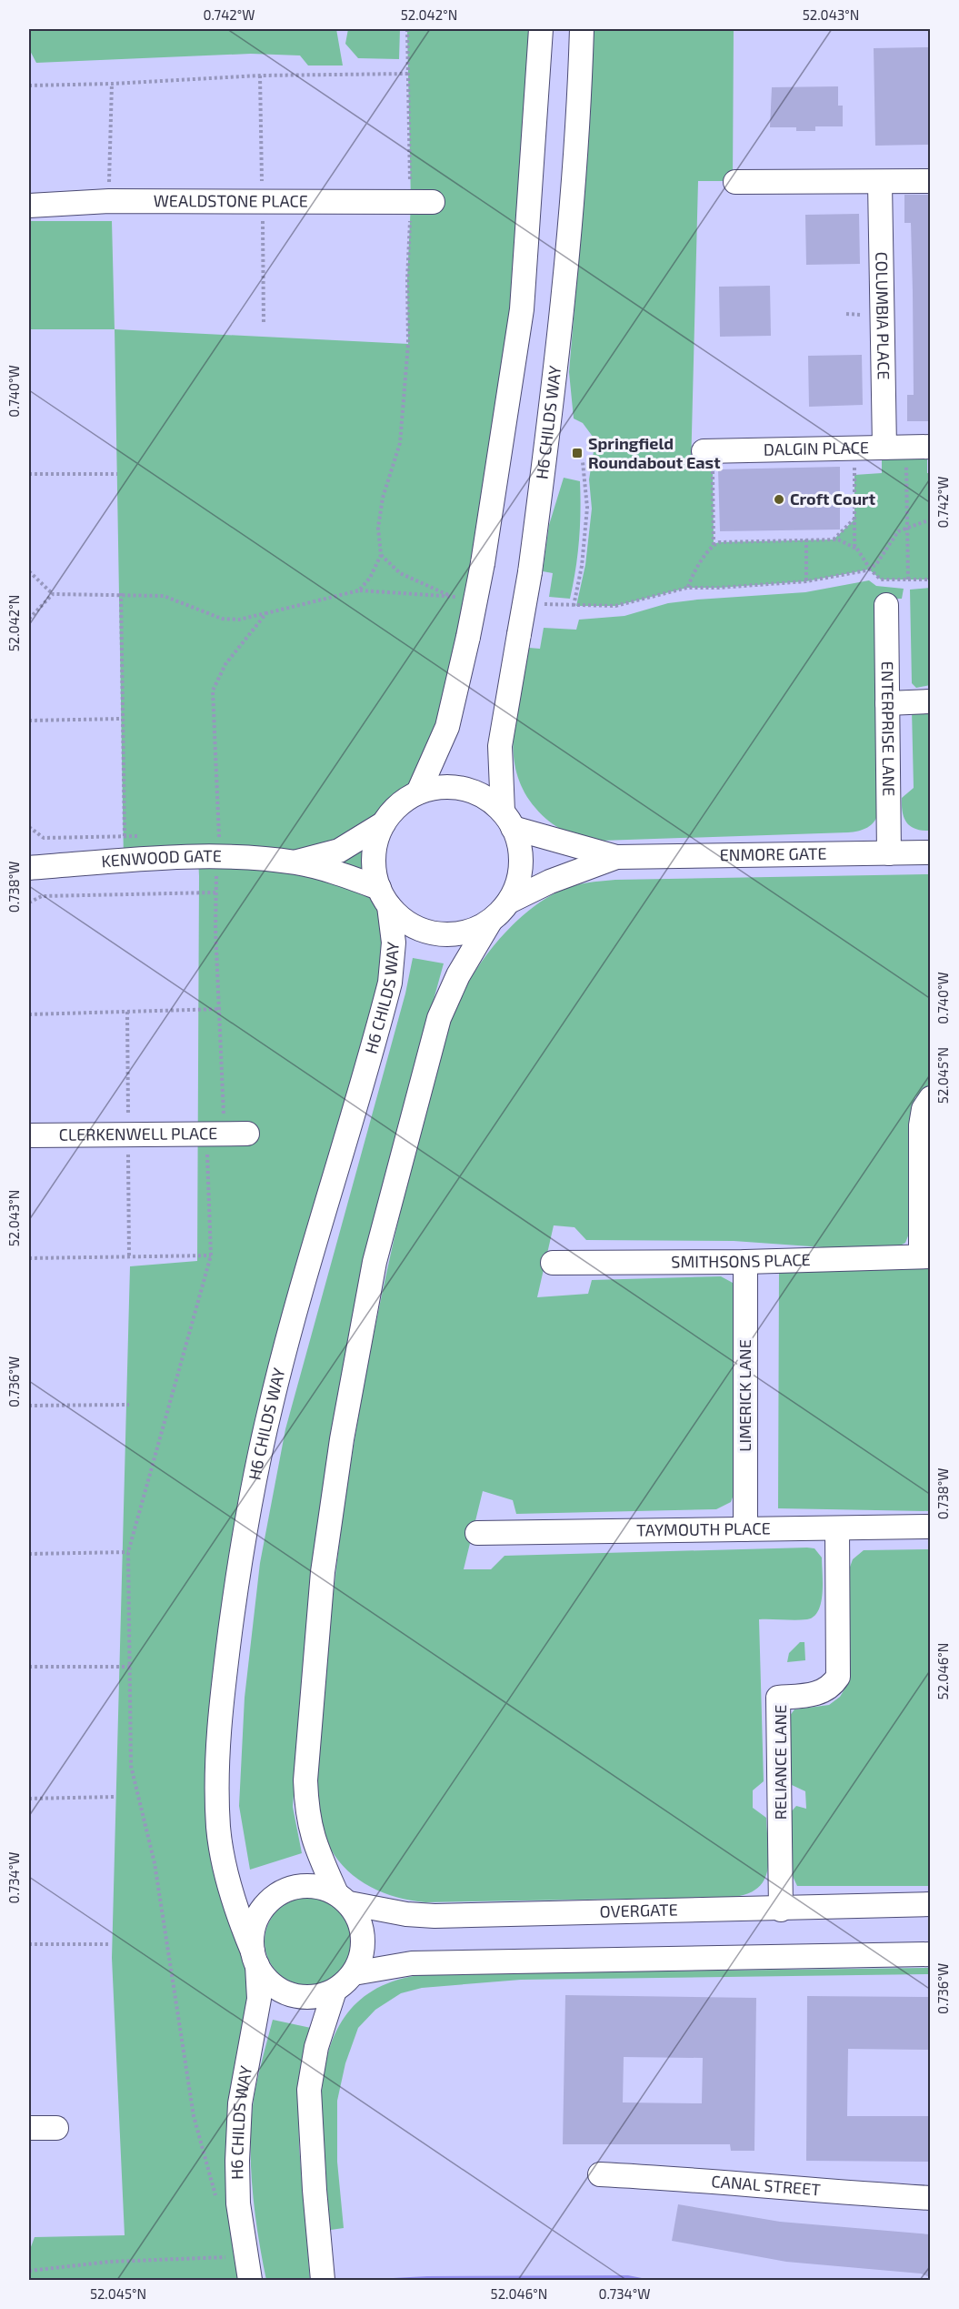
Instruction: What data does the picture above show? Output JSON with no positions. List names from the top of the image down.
{
  "streets": {
    "street": [
      "WEALDSTONE PLACE",
      "COLUMBIA PLACE",
      "H6 CHILDS WAY",
      "DALGIN PLACE",
      "ENTERPRISE LANE",
      "ENMORE GATE",
      "KENWOOD GATE",
      "CLERKENWELL PLACE",
      "SMITHSONS PLACE",
      "LIMERICK LANE",
      "TAYMOUTH PLACE",
      "RELIANCE LANE",
      "OVERGATE",
      "CANAL STREET"
    ]
  },
  "crossings": [
    ["COLUMBIA PLACE", "DALGIN PLACE"],
    ["H6 CHILDS WAY", "ENMORE GATE"],
    ["H6 CHILDS WAY", "KENWOOD GATE"],
    ["H6 CHILDS WAY", "OVERGATE"],
    ["ENTERPRISE LANE", "ENMORE GATE"],
    ["ENMORE GATE", "KENWOOD GATE"],
    ["SMITHSONS PLACE", "LIMERICK LANE"],
    ["LIMERICK LANE", "TAYMOUTH PLACE"],
    ["TAYMOUTH PLACE", "RELIANCE LANE"],
    ["RELIANCE LANE", "OVERGATE"]
  ],
  "places": {
    "transit": ["Springfield Roundabout East"],
    "other": ["Croft Court"]
  },
  "coordinates": [
    "0.742°W",
    "52.042°N",
    "52.043°N",
    "0.740°W",
    "0.738°W",
    "52.045°N",
    "0.736°W",
    "52.046°N",
    "0.734°W"
  ]
}
